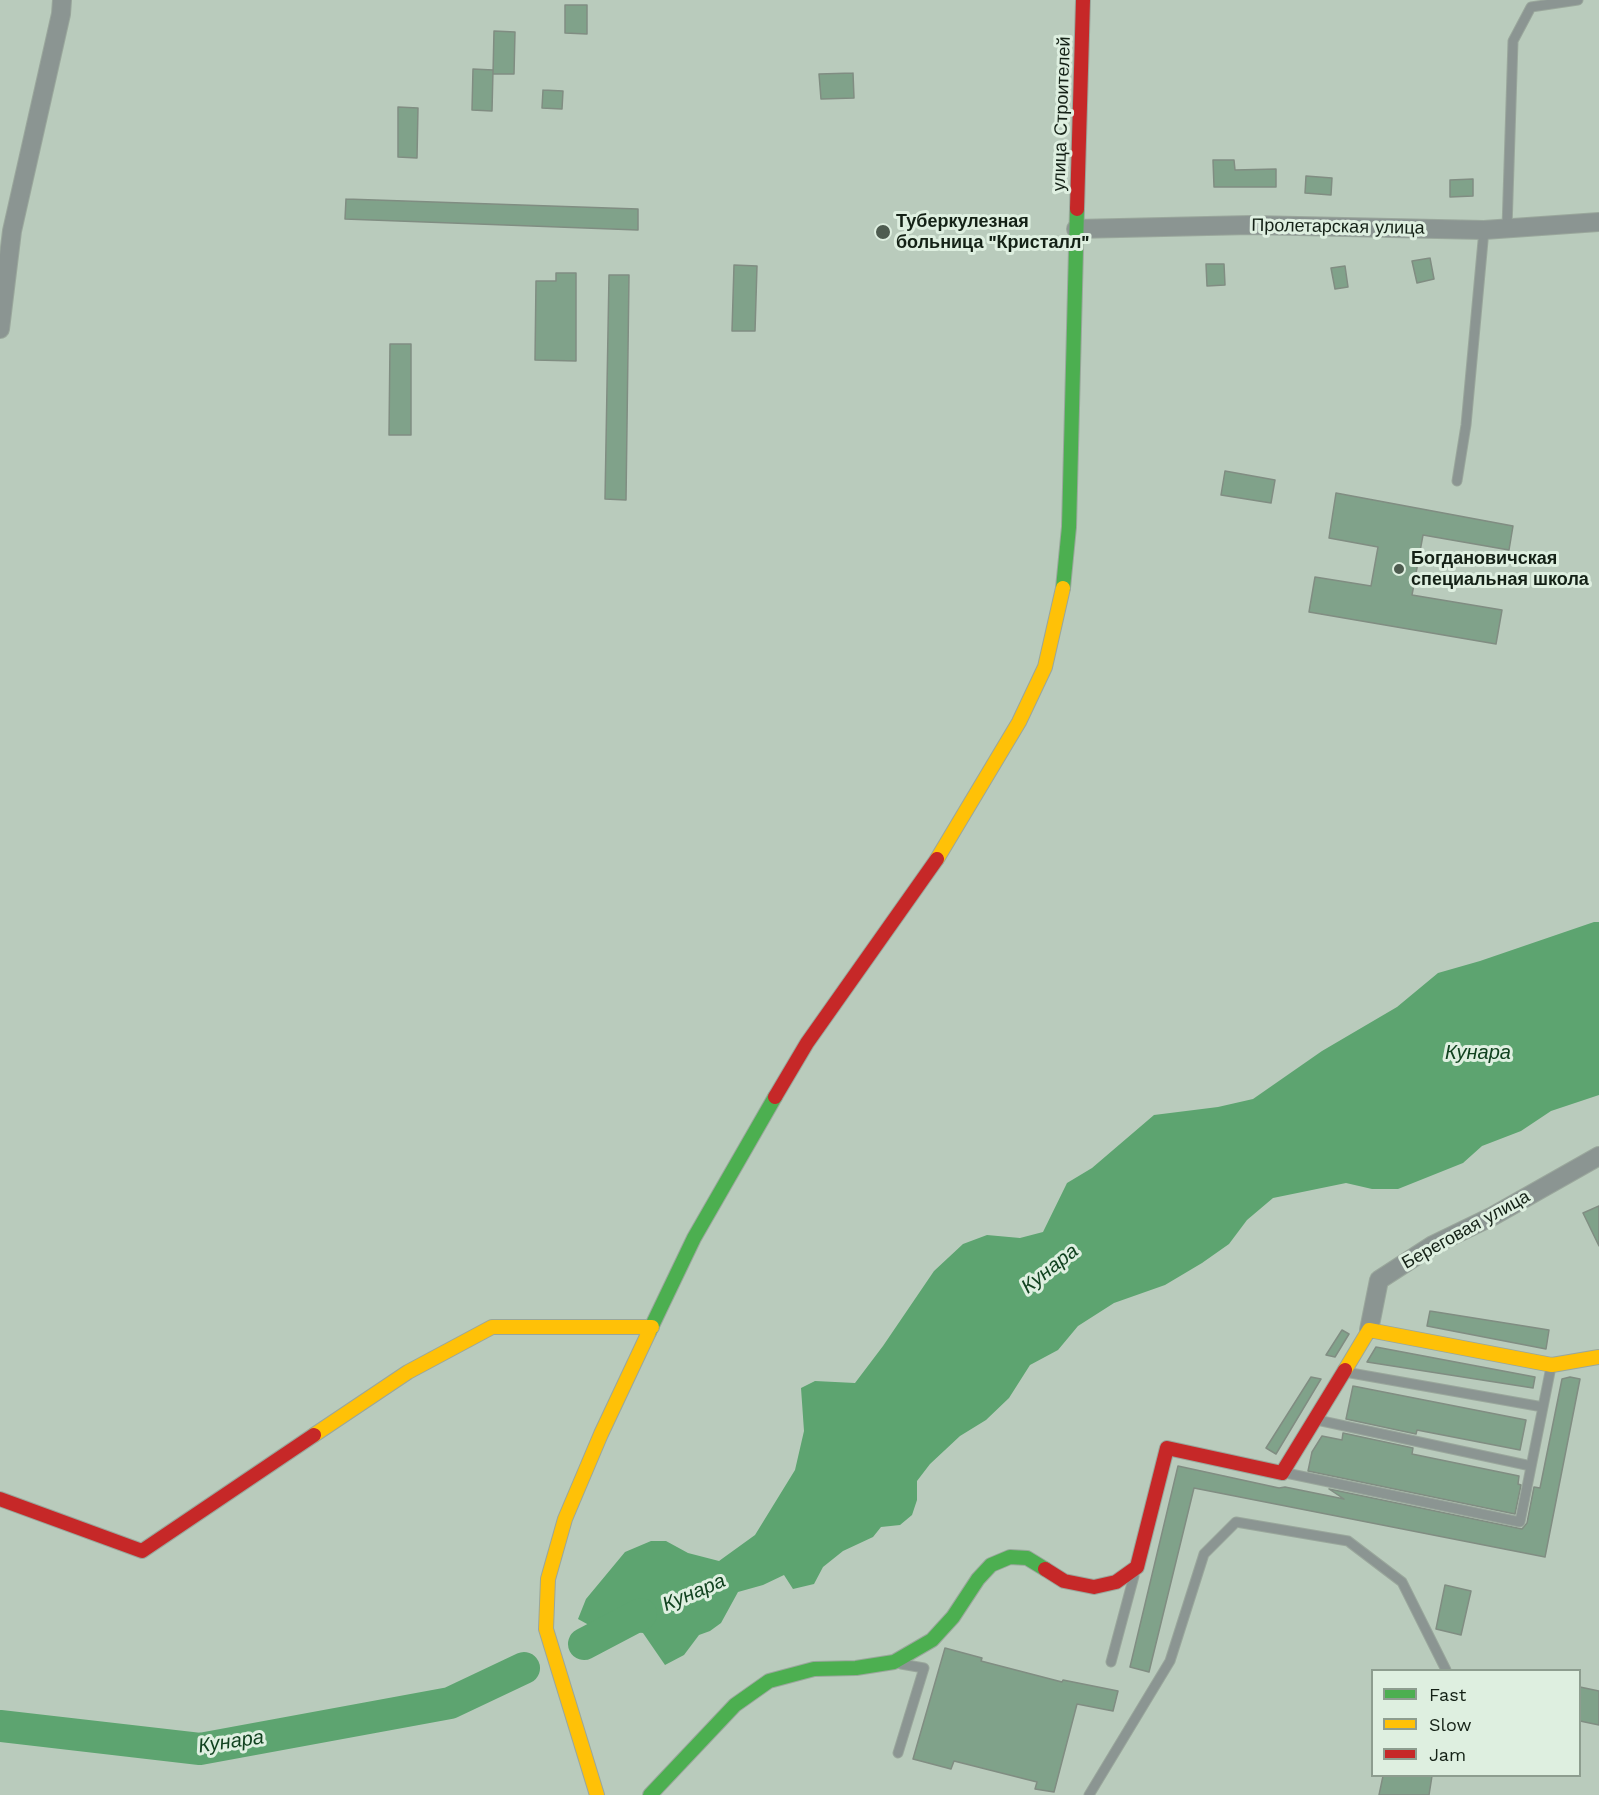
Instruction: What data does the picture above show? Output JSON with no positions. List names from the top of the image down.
{
  "streets": {
    "street": ["улица Строителей", "Пролетарская улица", "Береговая улица"]
  },
  "crossings": [
    ["улица Строителей", "Пролетарская улица"]
  ],
  "water": ["Кунара"],
  "places": ["Туберкулезная больница \"Кристалл\"", "Богдановичская специальная школа"],
  "legend": ["Fast", "Slow", "Jam"]
}
